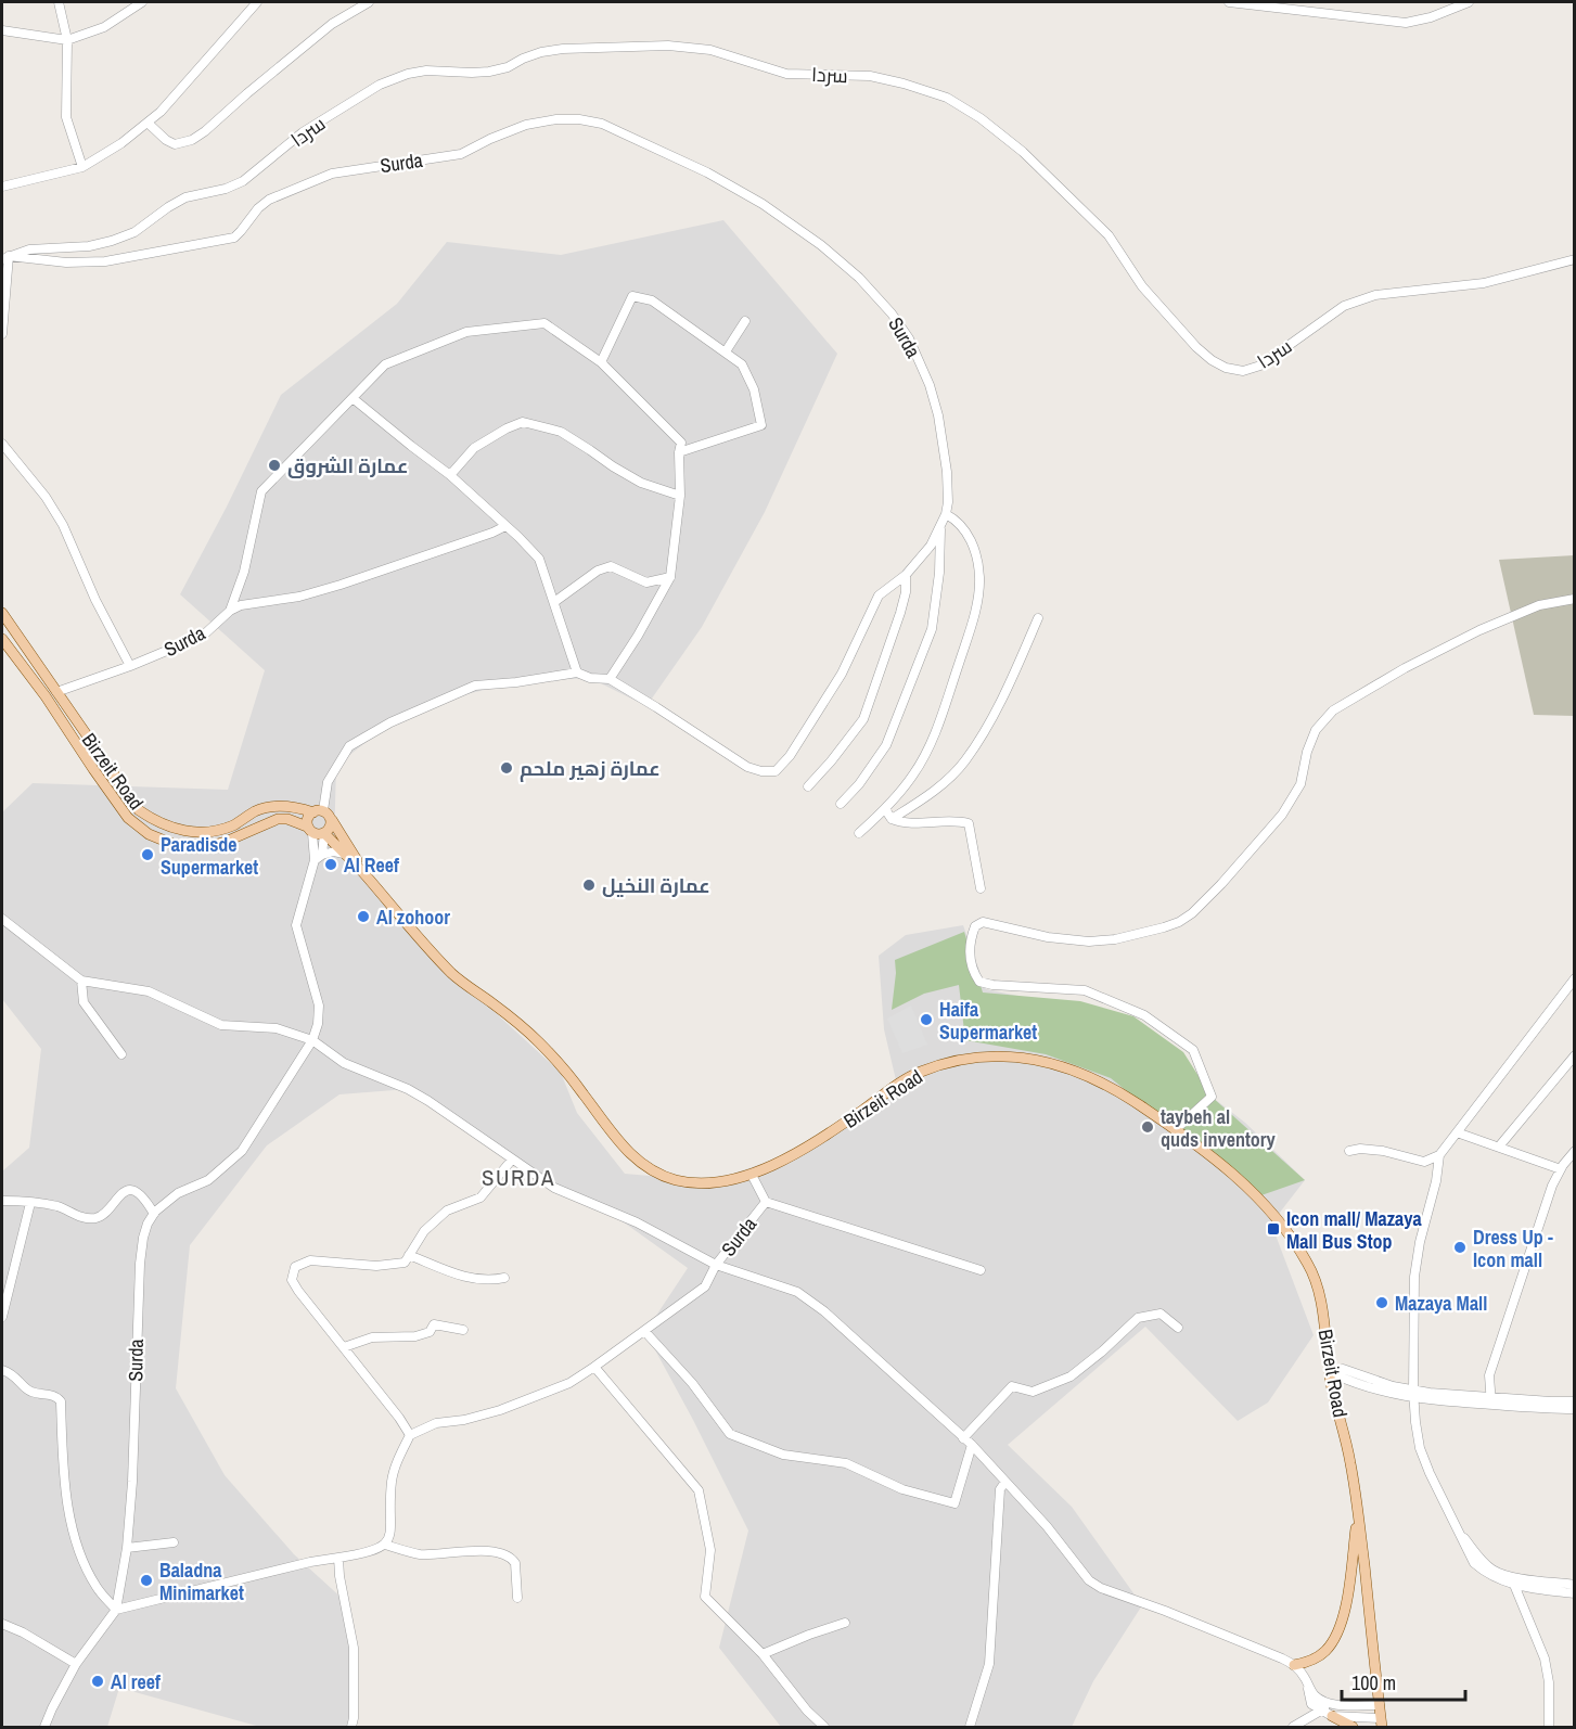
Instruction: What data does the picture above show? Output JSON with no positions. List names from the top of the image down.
{
  "streets": {
    "main road": ["Birzeit Road"],
    "street": ["سردا", "Surda"]
  },
  "crossings": [
    ["سردا", "Surda"],
    ["Surda", "Birzeit Road"]
  ],
  "districts": ["SURDA"],
  "places": {
    "other": [
      "عمارة الشروق",
      "عمارة زهير ملحم",
      "Paradisde Supermarket",
      "Al Reef",
      "عمارة النخيل",
      "Al zohoor",
      "Haifa Supermarket",
      "taybeh al quds inventory",
      "Dress Up - Icon mall",
      "Mazaya Mall",
      "Baladna Minimarket",
      "Al reef"
    ],
    "transit": ["Icon mall/ Mazaya Mall Bus Stop"]
  },
  "scale_bar": "100 m"
}
